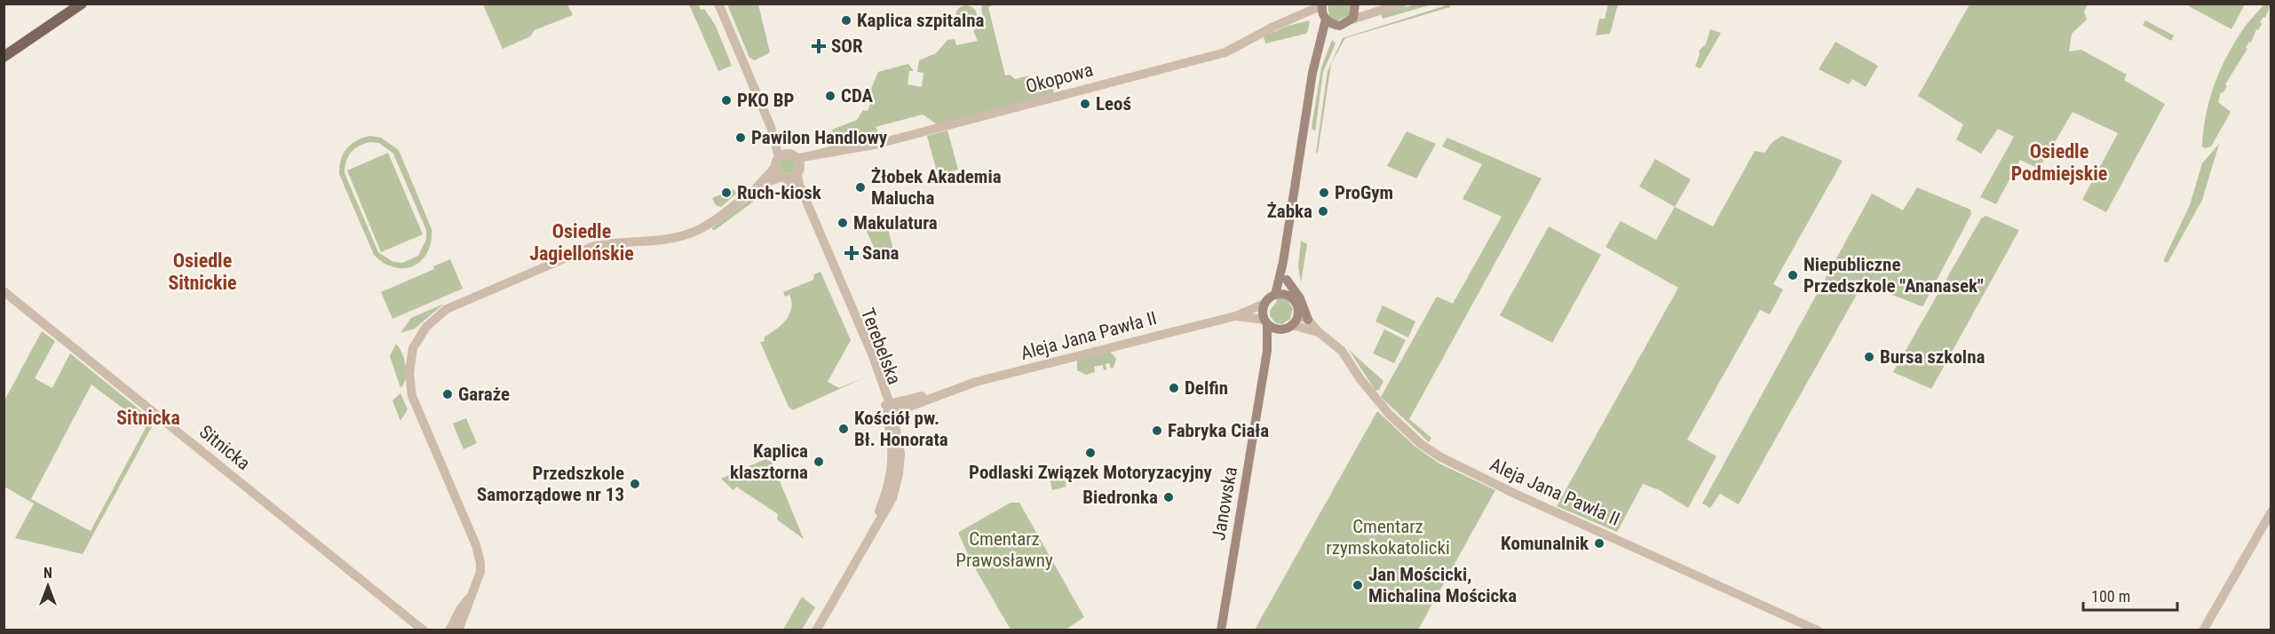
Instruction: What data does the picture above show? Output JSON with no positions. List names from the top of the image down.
{
  "streets": {
    "main road": ["Janowska"],
    "street": [
      "Okopowa",
      "Aleja Jana Pawła II",
      "Terebelska",
      "Sitnicka"
    ]
  },
  "crossings": [
    ["Okopowa", "Terebelska"],
    ["Aleja Jana Pawła II", "Terebelska"],
    ["Aleja Jana Pawła II", "Janowska"]
  ],
  "districts": [
    "Osiedle Podmiejskie",
    "Osiedle Jagiellońskie",
    "Osiedle Sitnickie",
    "Sitnicka"
  ],
  "parks": ["Cmentarz rzymskokatolicki", "Cmentarz Prawosławny"],
  "places": {
    "other": [
      "Kaplica szpitalna",
      "CDA",
      "PKO BP",
      "Leoś",
      "Pawilon Handlowy",
      "Żłobek Akademia Malucha",
      "Ruch-kiosk",
      "ProGym",
      "Żabka",
      "Makulatura",
      "Niepubliczne Przedszkole \"Ananasek\"",
      "Bursa szkolna",
      "Delfin",
      "Garaże",
      "Kościół pw. Bł. Honorata",
      "Fabryka Ciała",
      "Podlaski Związek Motoryzacyjny",
      "Kaplica klasztorna",
      "Przedszkole Samorządowe nr 13",
      "Biedronka",
      "Komunalnik",
      "Jan Mościcki, Michalina Mościcka"
    ],
    "health": ["SOR", "Sana"]
  },
  "scale_bar": "100 m",
  "north": "top"
}
